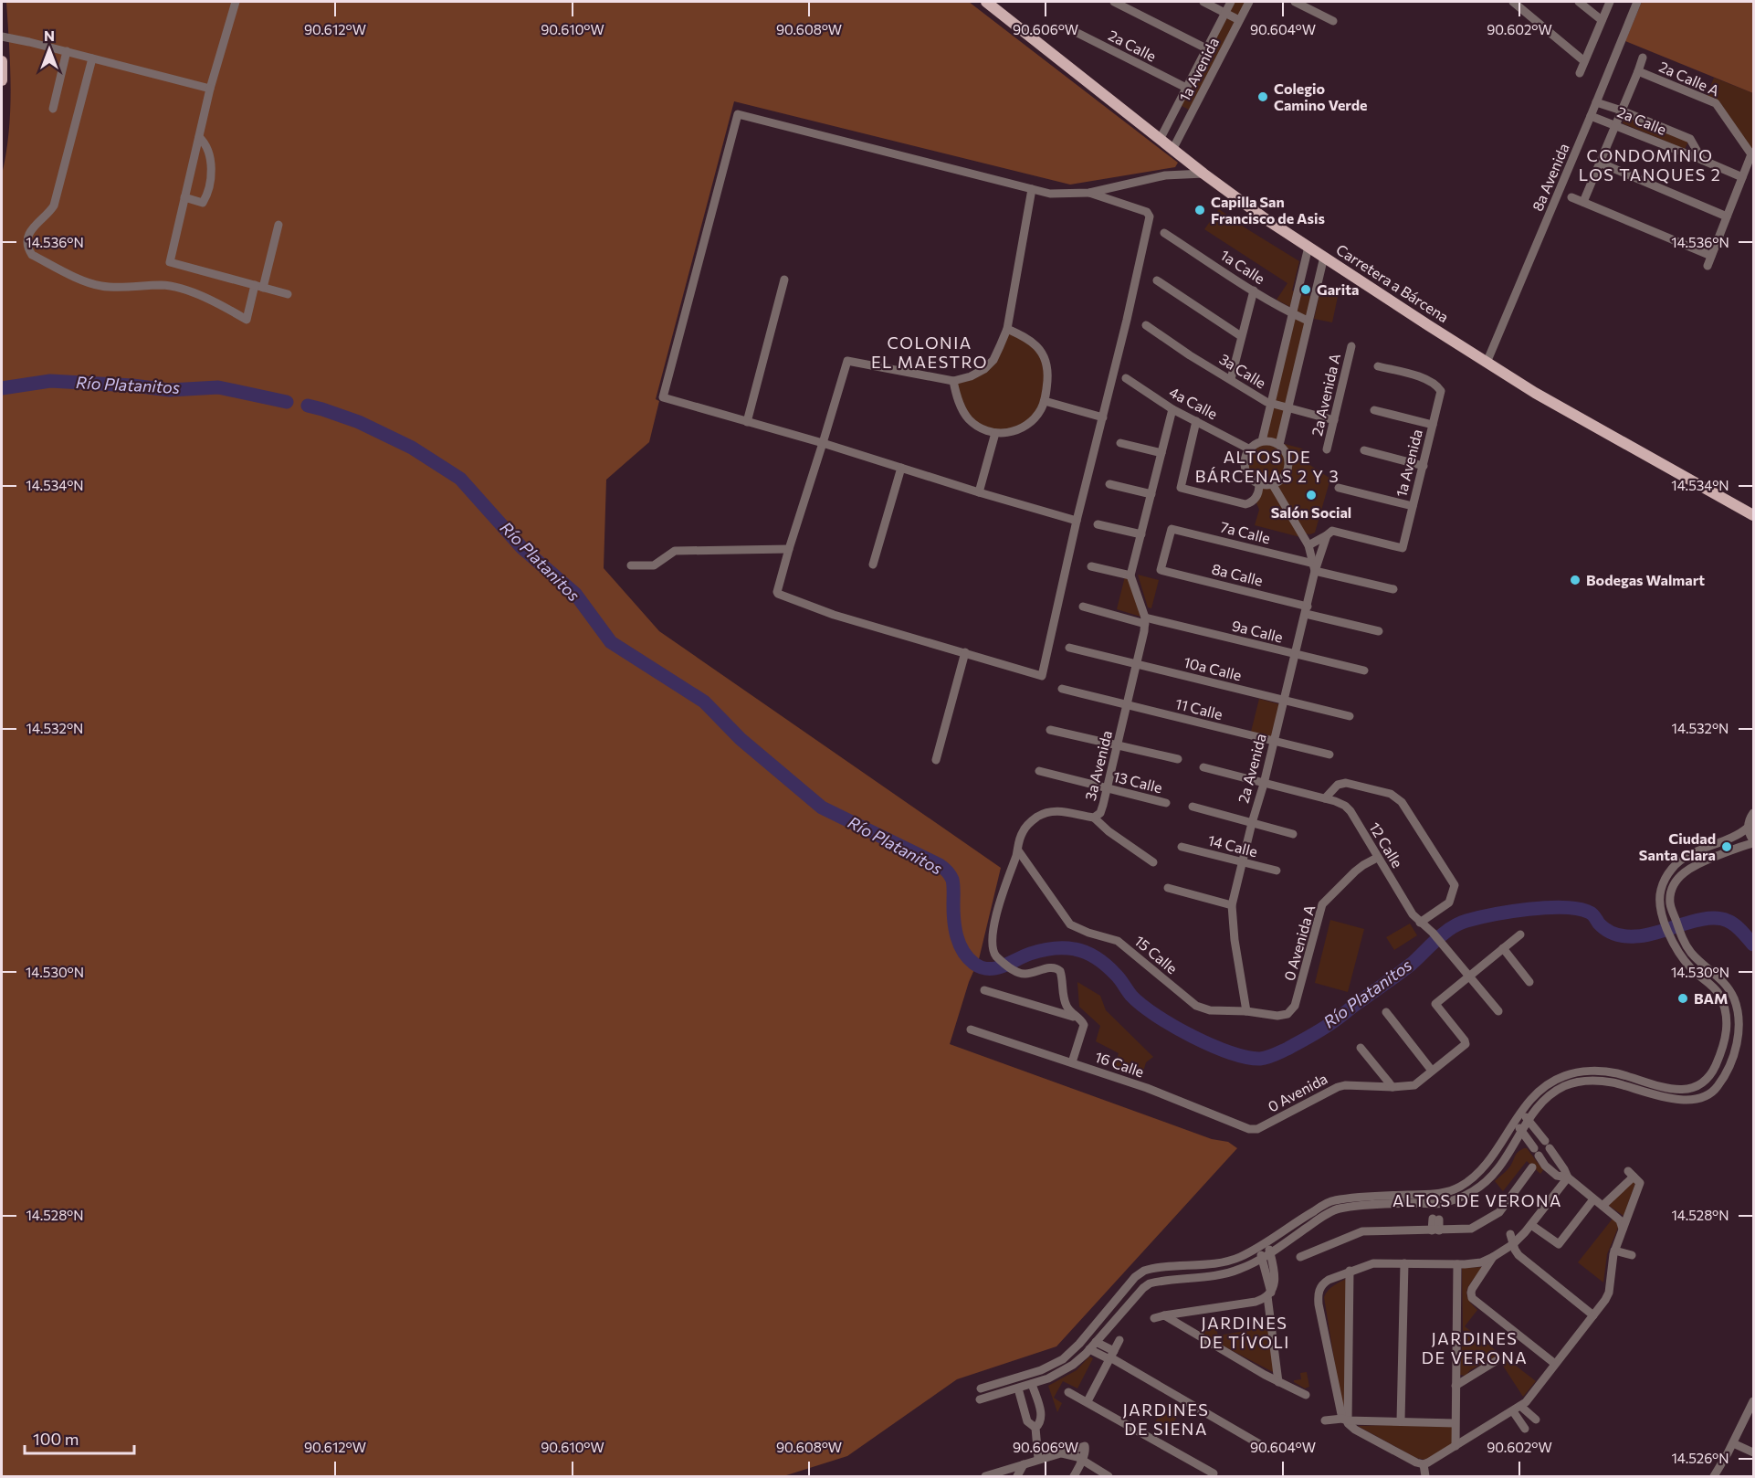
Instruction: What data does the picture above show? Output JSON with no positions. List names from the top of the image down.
{
  "streets": {
    "main road": ["Carretera a Bárcena"],
    "street": [
      "2a Calle",
      "1a Avenida",
      "2a Calle A",
      "8a Avenida",
      "1a Calle",
      "3a Calle",
      "2a Avenida A",
      "4a Calle",
      "7a Calle",
      "8a Calle",
      "9a Calle",
      "10a Calle",
      "11 Calle",
      "3a Avenida",
      "2a Avenida",
      "13 Calle",
      "12 Calle",
      "14 Calle",
      "0 Avenida A",
      "15 Calle",
      "16 Calle",
      "0 Avenida"
    ]
  },
  "crossings": [
    ["2a Calle", "1a Avenida"],
    ["2a Calle", "2a Calle A"],
    ["2a Calle", "8a Avenida"],
    ["1a Avenida", "Carretera a Bárcena"],
    ["1a Avenida", "2a Avenida"],
    ["8a Avenida", "Carretera a Bárcena"],
    ["3a Calle", "2a Avenida A"],
    ["7a Calle", "8a Calle"],
    ["7a Calle", "2a Avenida"],
    ["8a Calle", "2a Avenida"],
    ["9a Calle", "3a Avenida"],
    ["9a Calle", "2a Avenida"],
    ["10a Calle", "3a Avenida"],
    ["10a Calle", "2a Avenida"],
    ["11 Calle", "3a Avenida"],
    ["11 Calle", "2a Avenida"],
    ["3a Avenida", "13 Calle"],
    ["3a Avenida", "15 Calle"],
    ["2a Avenida", "12 Calle"],
    ["2a Avenida", "14 Calle"],
    ["2a Avenida", "0 Avenida A"],
    ["2a Avenida", "15 Calle"],
    ["12 Calle", "0 Avenida A"],
    ["12 Calle", "0 Avenida"],
    ["0 Avenida A", "15 Calle"],
    ["16 Calle", "0 Avenida"]
  ],
  "districts": [
    "CONDOMINIO LOS TANQUES 2",
    "COLONIA EL MAESTRO",
    "ALTOS DE BÁRCENAS 2 Y 3",
    "ALTOS DE VERONA",
    "JARDINES DE TÍVOLI",
    "JARDINES DE VERONA",
    "JARDINES DE SIENA"
  ],
  "water": ["Río Platanitos"],
  "places": [
    "Colegio Camino Verde",
    "Capilla San Francisco de Asis",
    "Garita",
    "Salón Social",
    "Bodegas Walmart",
    "Ciudad Santa Clara",
    "BAM"
  ],
  "scale_bar": "100 m",
  "north": "top",
  "coordinates": [
    "90.612°W",
    "90.610°W",
    "90.608°W",
    "90.606°W",
    "90.604°W",
    "90.602°W",
    "14.536°N",
    "14.534°N",
    "14.532°N",
    "14.530°N",
    "14.528°N",
    "14.526°N"
  ]
}
